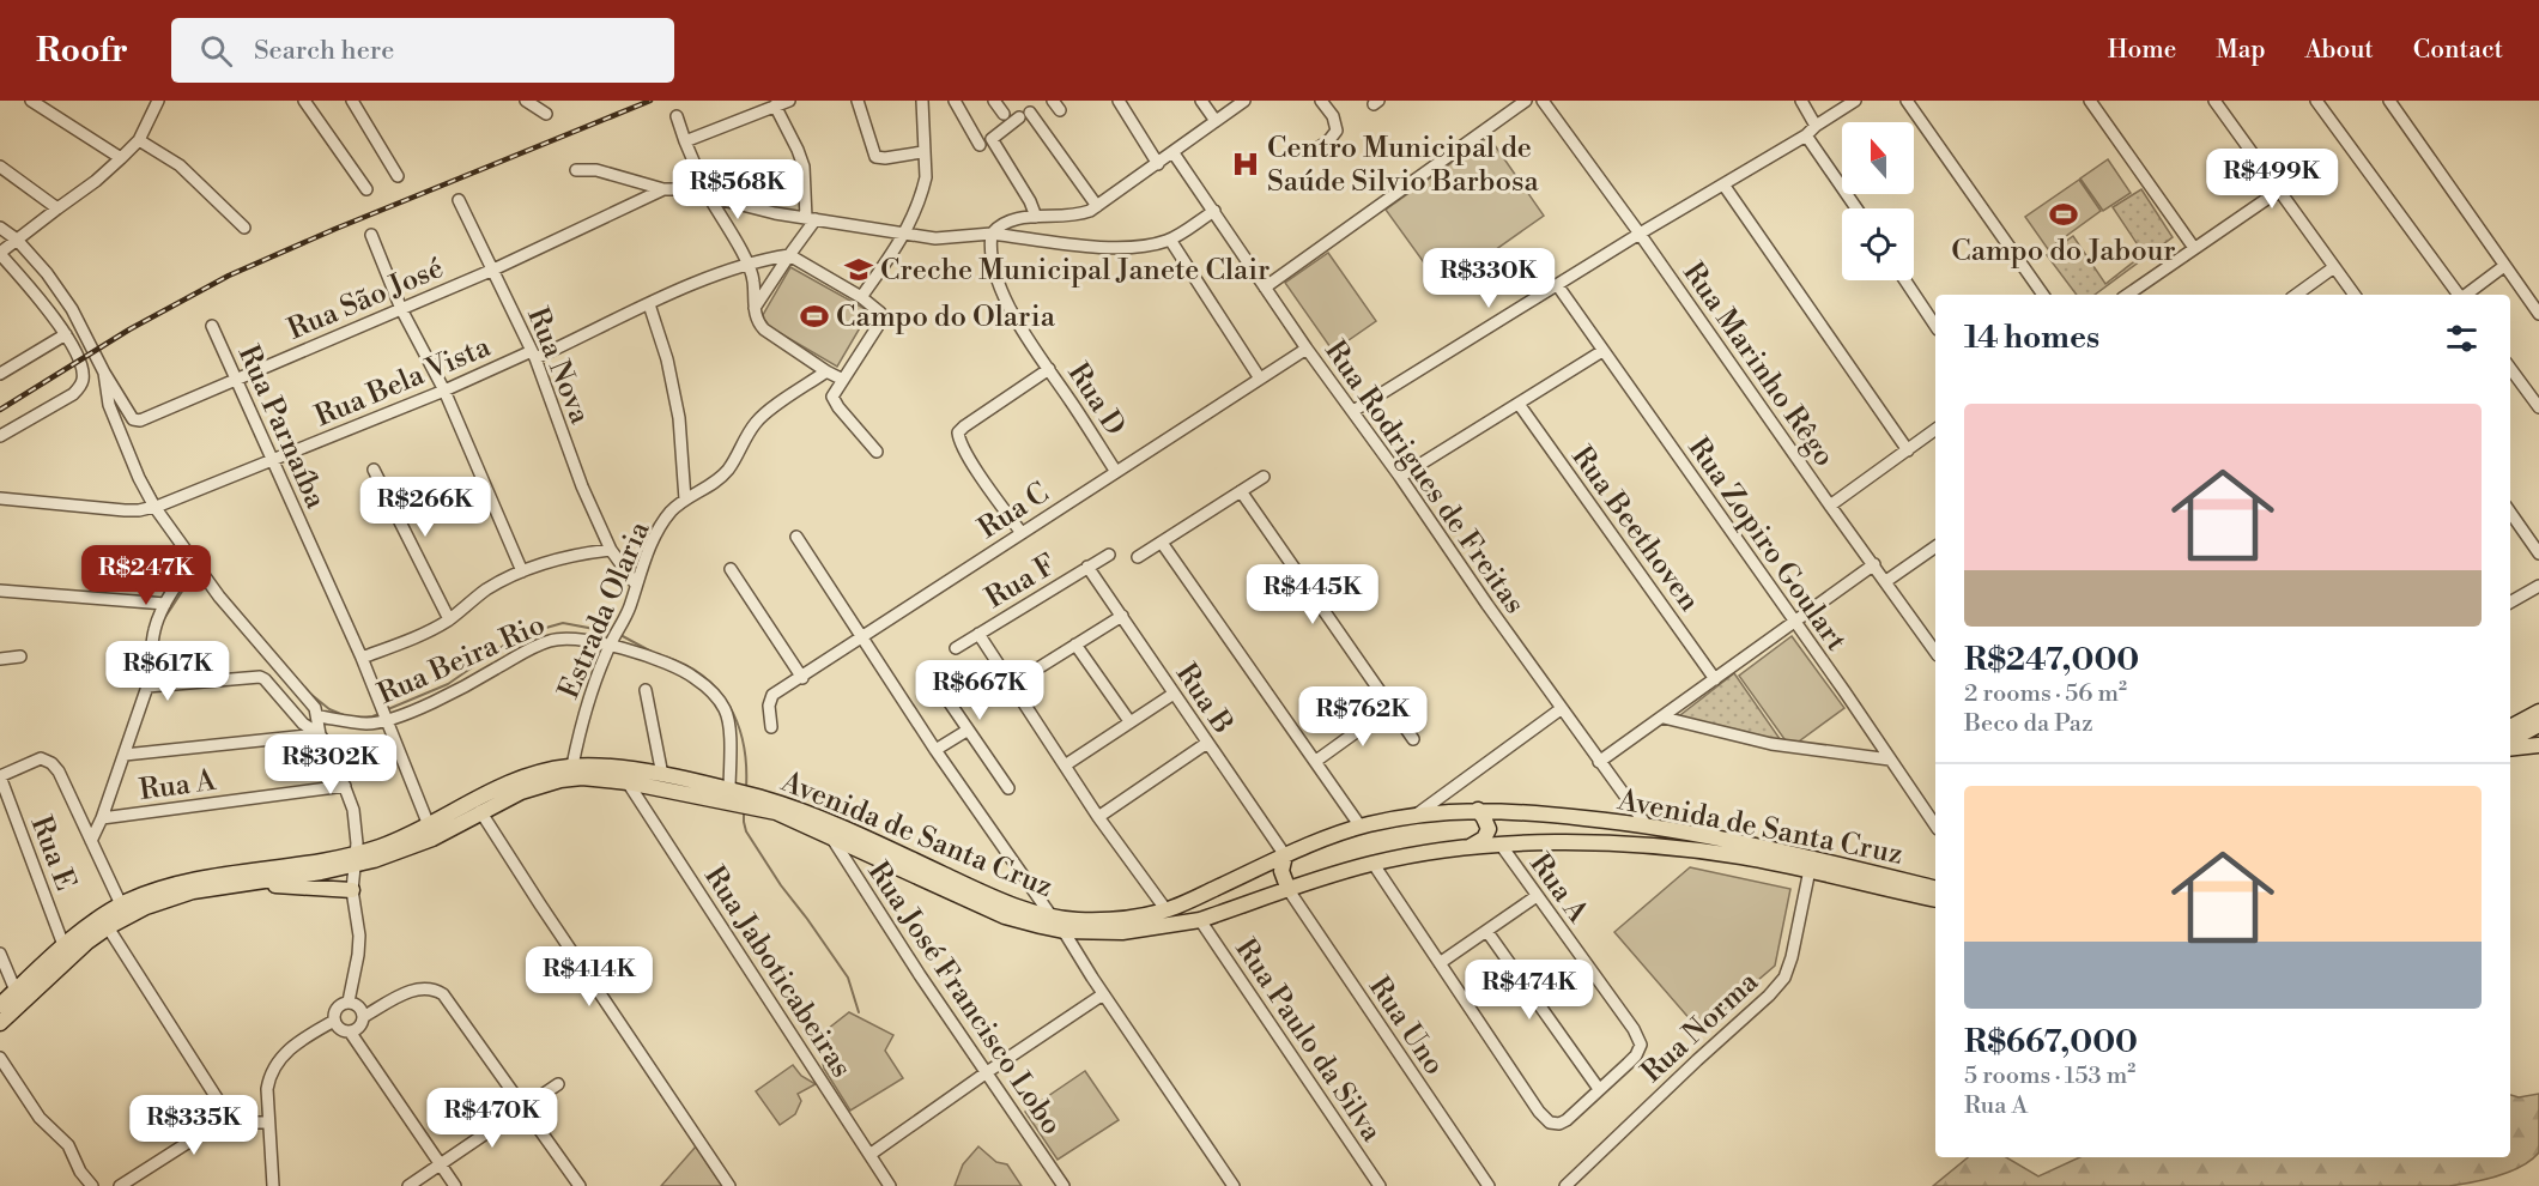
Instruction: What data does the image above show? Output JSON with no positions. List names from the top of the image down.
{
  "streets": {
    "main road": ["Avenida de Santa Cruz"],
    "street": [
      "Rua São José",
      "Rua Marinho Rêgo",
      "Rua Nova",
      "Rua Bela Vista",
      "Rua D",
      "Rua Parnaíba",
      "Rua Rodrigues de Freitas",
      "Rua C",
      "Rua Beethoven",
      "Rua Zopiro Goulart",
      "Rua F",
      "Estrada Olaria",
      "Rua Beira Rio",
      "Rua B",
      "Rua A",
      "Rua E",
      "Rua Jaboticabeiras",
      "Rua José Francisco Lobo",
      "Rua Uno",
      "Rua Norma",
      "Rua Paulo da Silva"
    ]
  },
  "crossings": [
    ["Rua São José", "Rua Nova"],
    ["Rua São José", "Rua Parnaíba"],
    ["Rua Nova", "Rua Bela Vista"],
    ["Rua Nova", "Estrada Olaria"],
    ["Rua Bela Vista", "Rua Parnaíba"],
    ["Rua D", "Rua C"],
    ["Rua D", "Rua F"],
    ["Rua Parnaíba", "Rua Beira Rio"],
    ["Rua Parnaíba", "Avenida de Santa Cruz"],
    ["Rua Rodrigues de Freitas", "Rua C"],
    ["Rua Rodrigues de Freitas", "Avenida de Santa Cruz"],
    ["Rua C", "Rua F"],
    ["Rua F", "Rua B"],
    ["Estrada Olaria", "Rua Beira Rio"],
    ["Estrada Olaria", "Avenida de Santa Cruz"],
    ["Rua Beira Rio", "Avenida de Santa Cruz"],
    ["Rua B", "Avenida de Santa Cruz"],
    ["Rua A", "Avenida de Santa Cruz"],
    ["Rua A", "Rua E"],
    ["Avenida de Santa Cruz", "Rua E"],
    ["Avenida de Santa Cruz", "Rua Jaboticabeiras"],
    ["Avenida de Santa Cruz", "Rua José Francisco Lobo"],
    ["Avenida de Santa Cruz", "Rua Uno"],
    ["Avenida de Santa Cruz", "Rua Norma"],
    ["Avenida de Santa Cruz", "Rua Paulo da Silva"]
  ],
  "places": {
    "hospital": ["Centro Municipal de Saúde Silvio Barbosa"],
    "sports": ["Campo do Jabour", "Campo do Olaria"],
    "school or university": ["Creche Municipal Janete Clair"]
  },
  "north": "top",
  "page": {
    "header": "Roofr",
    "search": "Search here",
    "nav": [
      "Home",
      "Map",
      "About",
      "Contact"
    ],
    "price": [
      "R$499K",
      "R$568K",
      "R$330K",
      "R$266K",
      "R$247K",
      "R$445K",
      "R$617K",
      "R$667K",
      "R$762K",
      "R$302K",
      "R$414K",
      "R$474K",
      "R$470K",
      "R$335K"
    ],
    "heading": "14 homes",
    "list": [
      {
        "name": "R$247,000",
        "note": "2 rooms · 56 m² · Beco da Paz"
      },
      {
        "name": "R$667,000",
        "note": "5 rooms · 153 m² · Rua A"
      }
    ]
  }
}
